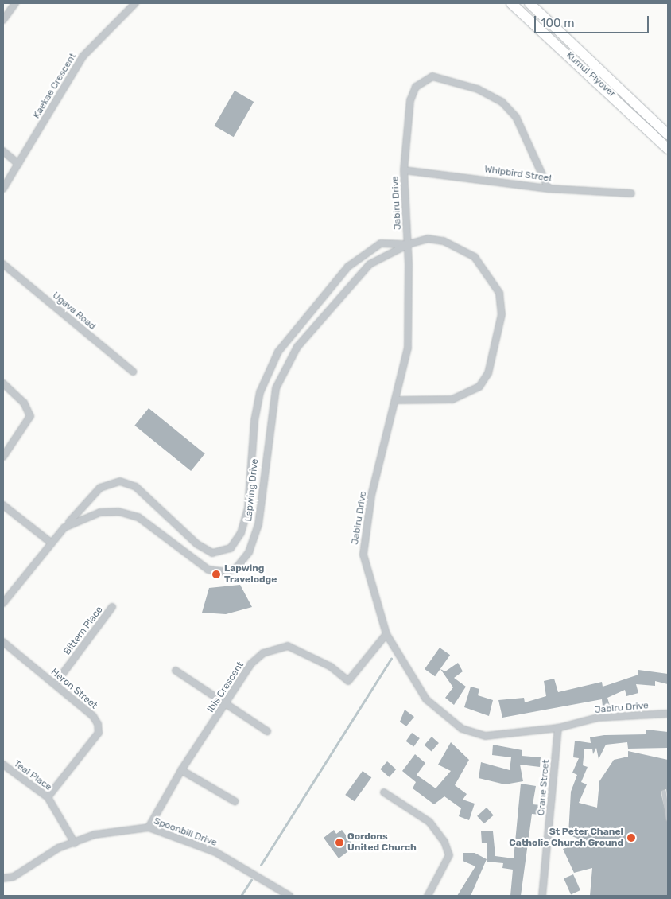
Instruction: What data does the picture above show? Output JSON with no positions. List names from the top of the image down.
{
  "streets": {
    "highway": ["Kumul Flyover"],
    "street": [
      "Kaekae Crescent",
      "Whipbird Street",
      "Jabiru Drive",
      "Ugava Road",
      "Lapwing Drive",
      "Bittern Place",
      "Ibis Crescent",
      "Heron Street",
      "Teal Place",
      "Crane Street",
      "Spoonbill Drive"
    ]
  },
  "crossings": [
    ["Whipbird Street", "Jabiru Drive"],
    ["Jabiru Drive", "Lapwing Drive"],
    ["Jabiru Drive", "Ibis Crescent"],
    ["Jabiru Drive", "Crane Street"],
    ["Bittern Place", "Heron Street"],
    ["Ibis Crescent", "Spoonbill Drive"],
    ["Heron Street", "Teal Place"],
    ["Teal Place", "Spoonbill Drive"]
  ],
  "places": ["Lapwing Travelodge", "St Peter Chanel Catholic Church Ground", "Gordons United Church"],
  "scale_bar": "100 m"
}
